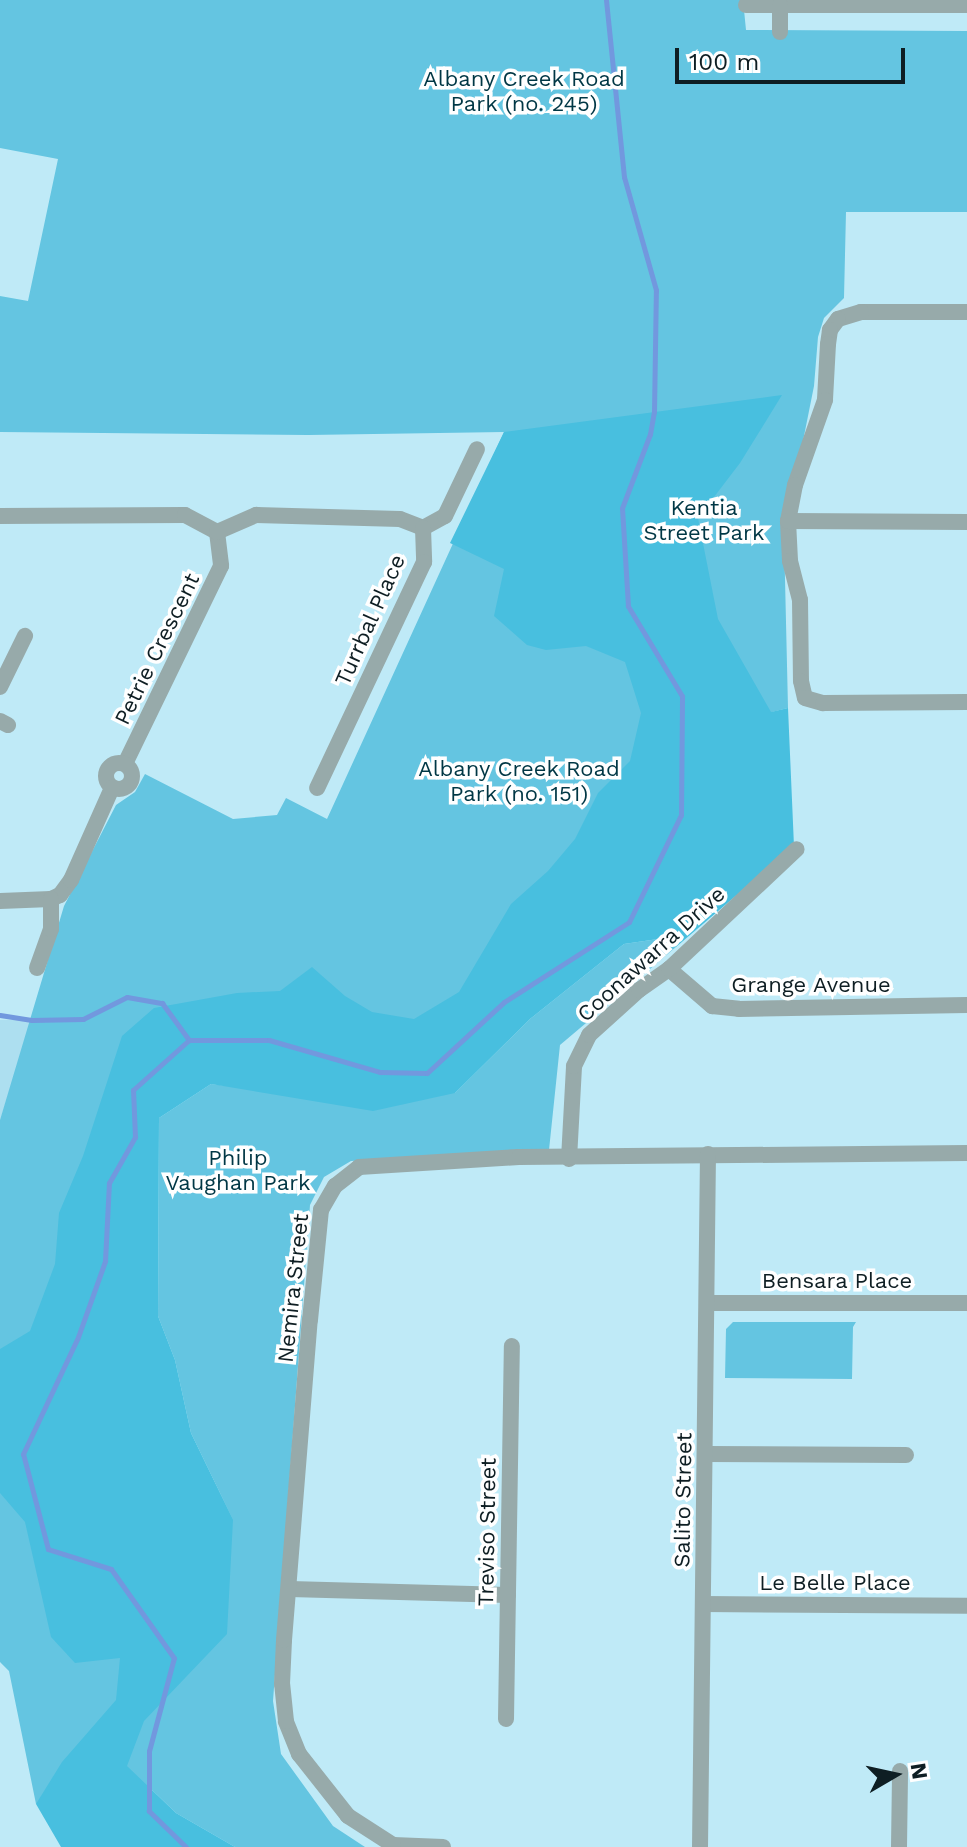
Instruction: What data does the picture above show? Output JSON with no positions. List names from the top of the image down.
{
  "streets": {
    "street": [
      "Turrbal Place",
      "Petrie Crescent",
      "Coonawarra Drive",
      "Grange Avenue",
      "Bensara Place",
      "Nemira Street",
      "Salito Street",
      "Treviso Street",
      "Le Belle Place"
    ]
  },
  "crossings": [
    ["Turrbal Place", "Petrie Crescent"],
    ["Coonawarra Drive", "Grange Avenue"],
    ["Coonawarra Drive", "Nemira Street"],
    ["Bensara Place", "Salito Street"],
    ["Nemira Street", "Salito Street"],
    ["Salito Street", "Le Belle Place"]
  ],
  "parks": [
    "Albany Creek Road Park (no. 245)",
    "Kentia Street Park",
    "Albany Creek Road Park (no. 151)",
    "Philip Vaughan Park"
  ],
  "scale_bar": "100 m",
  "north": "right"
}
